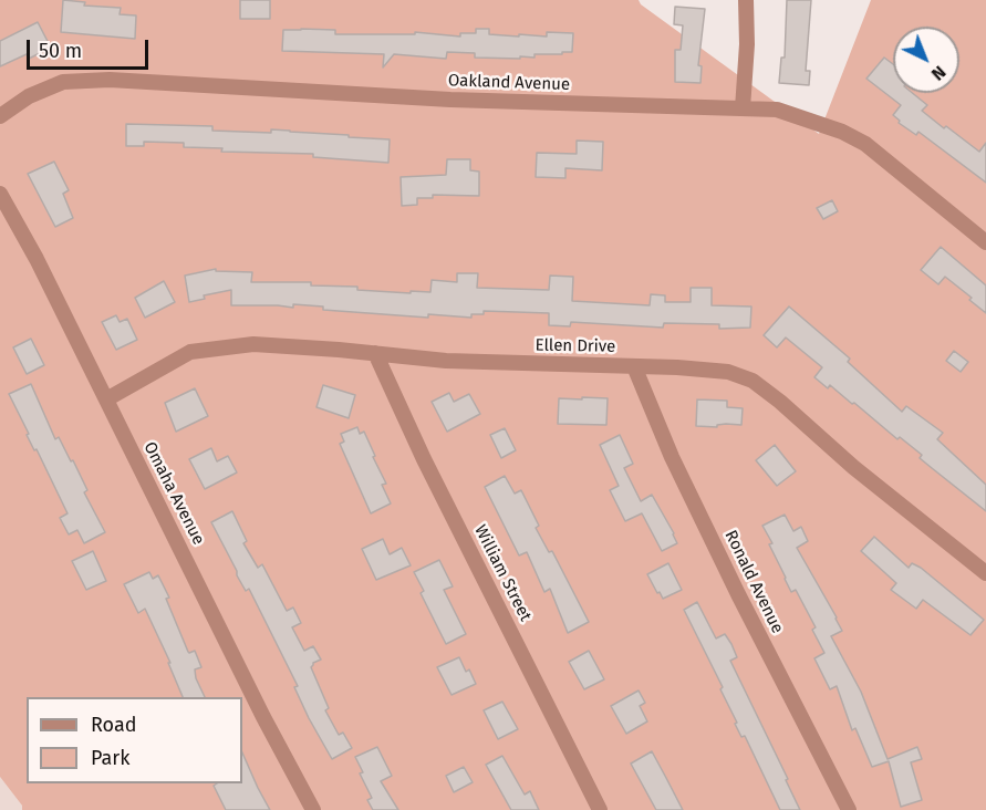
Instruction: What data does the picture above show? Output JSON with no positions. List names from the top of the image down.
{
  "streets": {
    "street": [
      "Oakland Avenue",
      "Ellen Drive",
      "Omaha Avenue",
      "William Street",
      "Ronald Avenue"
    ]
  },
  "crossings": [
    ["Ellen Drive", "Omaha Avenue"],
    ["Ellen Drive", "William Street"],
    ["Ellen Drive", "Ronald Avenue"]
  ],
  "legend": ["Road", "Park"],
  "scale_bar": "50 m",
  "north": "bottom right"
}
